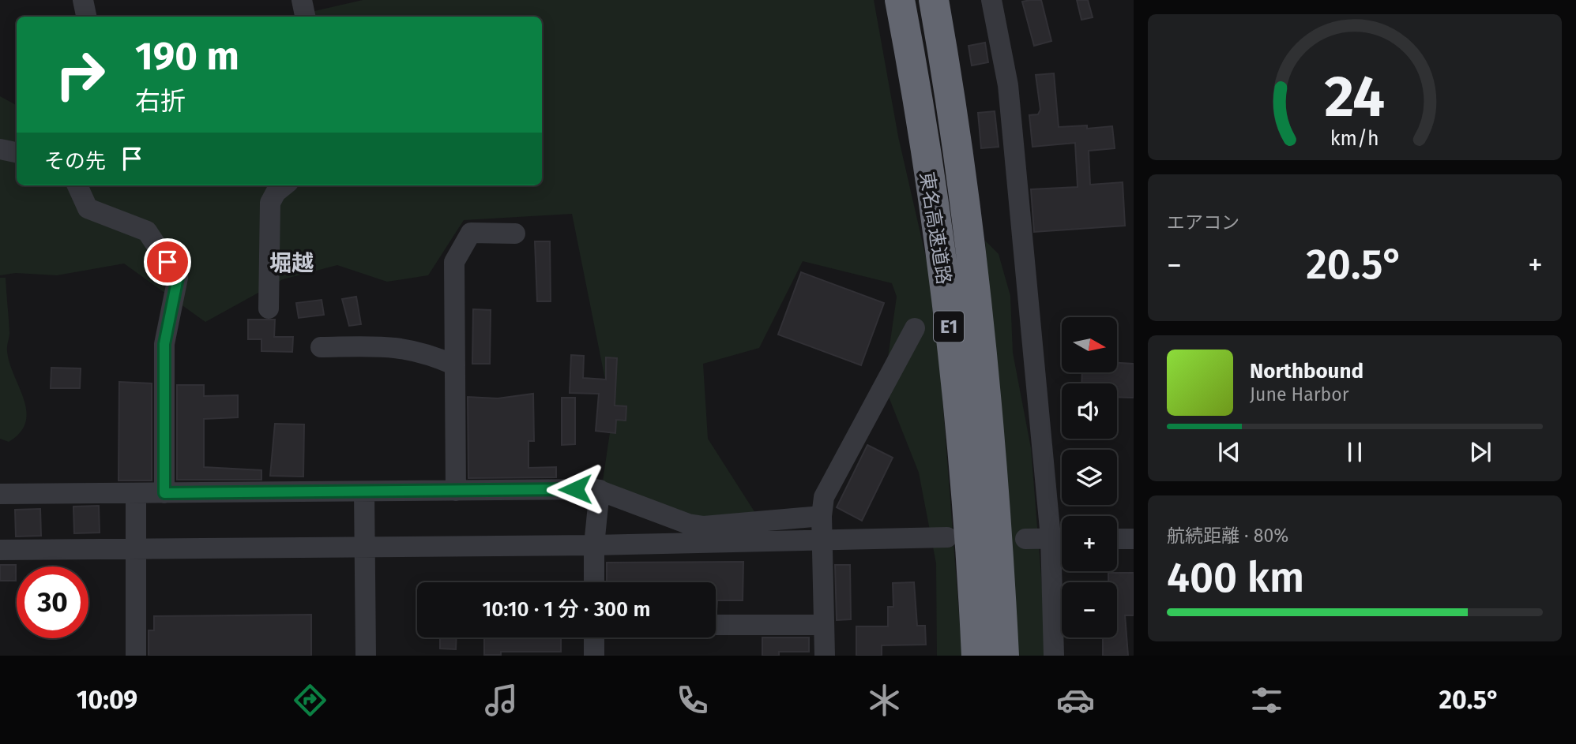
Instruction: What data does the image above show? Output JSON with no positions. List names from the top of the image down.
{
  "streets": {
    "highway": ["東名高速道路", "E1"]
  },
  "districts": ["堀越"],
  "north": "right",
  "page": {
    "turn": ["190 m", "右折"],
    "then": "その先",
    "tile": [
      "エアコン",
      ["航続距離 · 80%", "400 km"]
    ],
    "heat": ["−", "20.5°", "+"],
    "map_buttons": ["+", "−"],
    "song": ["Northbound", "June Harbor"],
    "limit": "30",
    "trip": "10:10 · 1 分 · 300 m",
    "tabs": ["10:09", "20.5°"],
    "gauge": ["24", "km/h"]
  }
}
